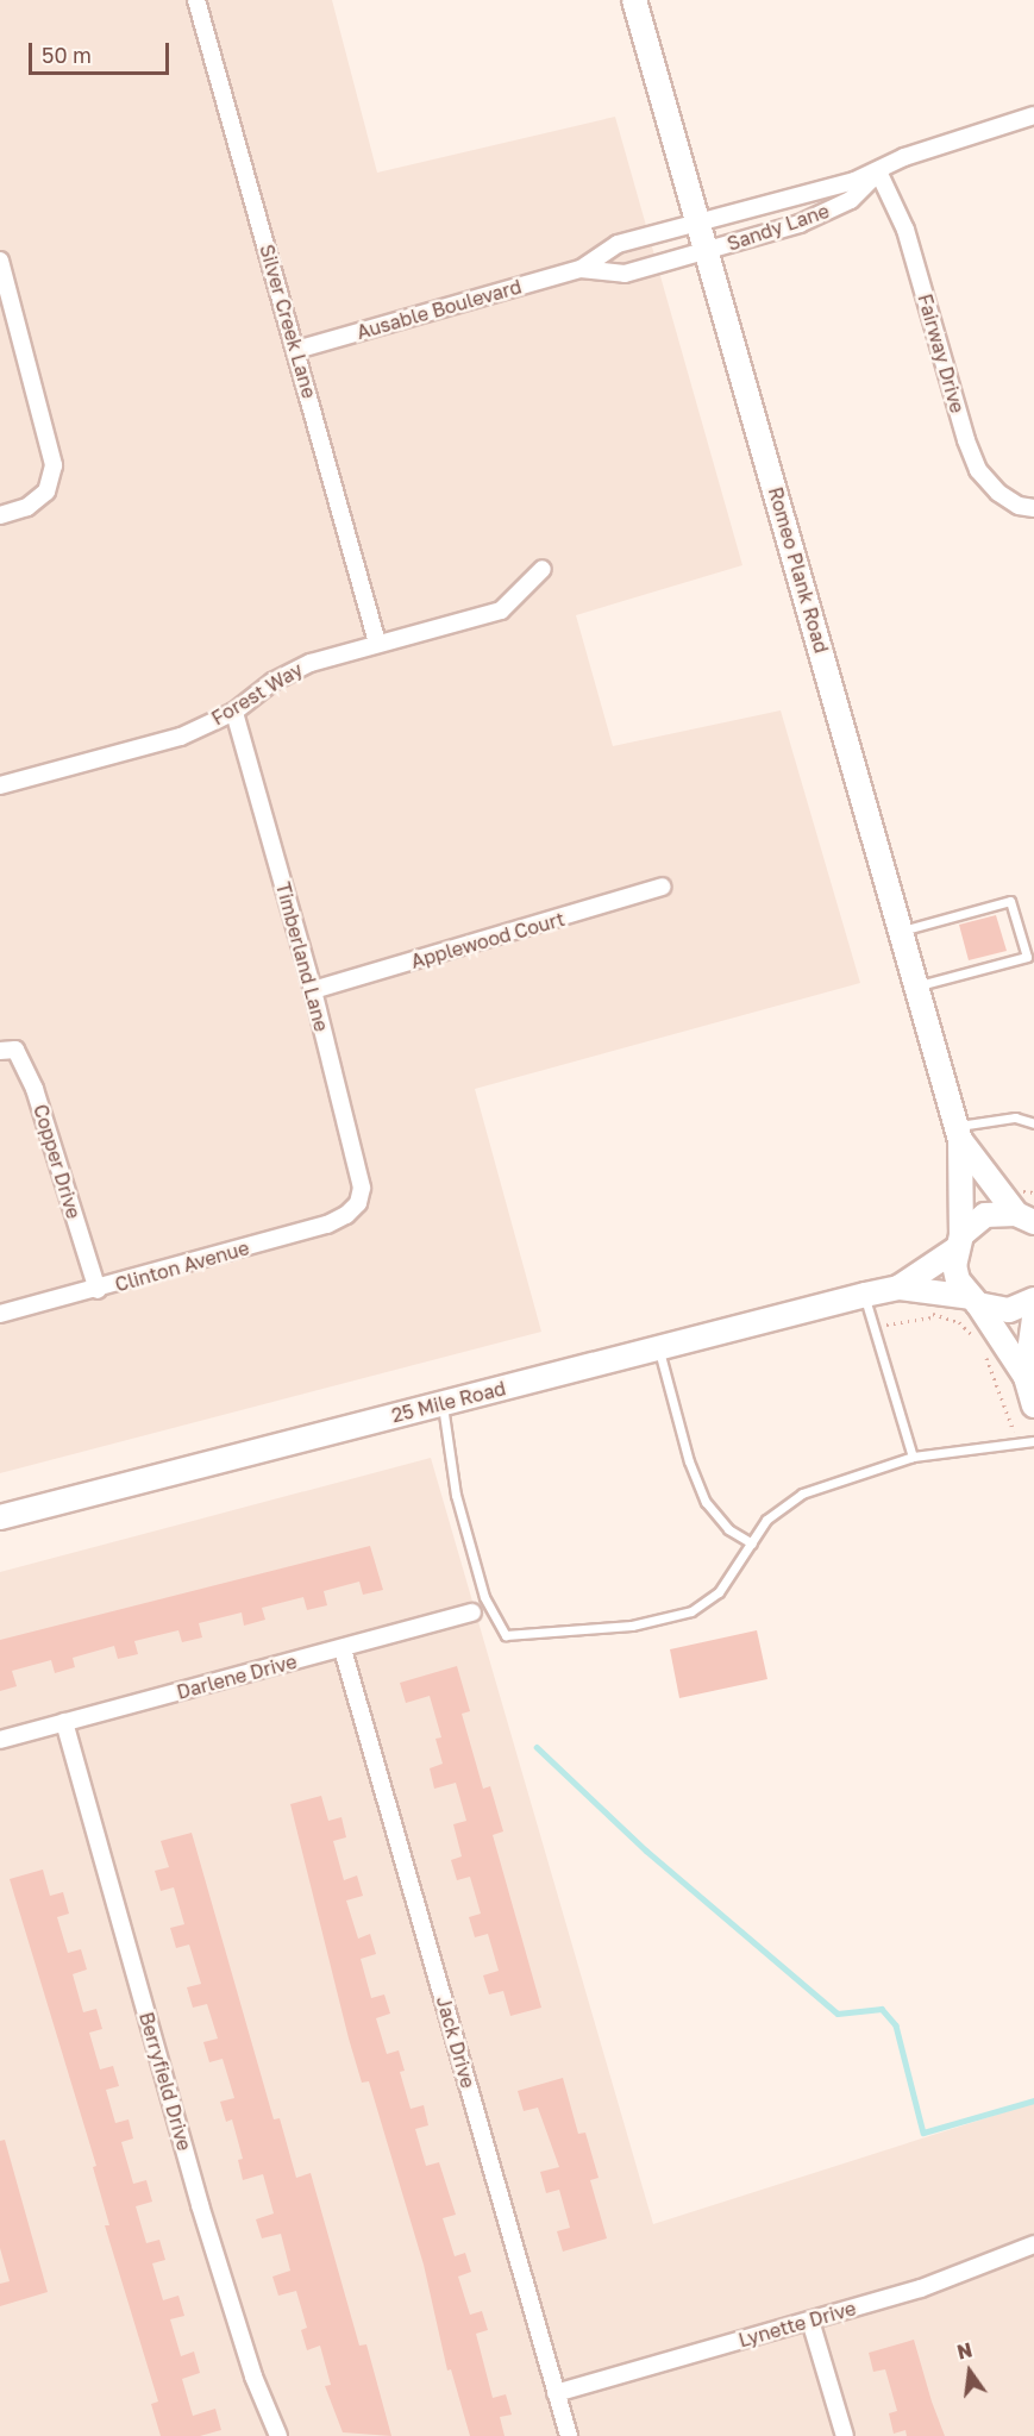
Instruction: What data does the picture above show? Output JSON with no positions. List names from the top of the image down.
{
  "streets": {
    "street": [
      "Sandy Lane",
      "Ausable Boulevard",
      "Silver Creek Lane",
      "Fairway Drive",
      "Romeo Plank Road",
      "Forest Way",
      "Applewood Court",
      "Timberland Lane",
      "Copper Drive",
      "Clinton Avenue",
      "25 Mile Road",
      "Darlene Drive",
      "Jack Drive",
      "Berryfield Drive",
      "Lynette Drive"
    ]
  },
  "crossings": [
    ["Sandy Lane", "Ausable Boulevard"],
    ["Sandy Lane", "Fairway Drive"],
    ["Sandy Lane", "Romeo Plank Road"],
    ["Ausable Boulevard", "Silver Creek Lane"],
    ["Ausable Boulevard", "Romeo Plank Road"],
    ["Silver Creek Lane", "Forest Way"],
    ["Romeo Plank Road", "25 Mile Road"],
    ["Forest Way", "Timberland Lane"],
    ["Applewood Court", "Timberland Lane"],
    ["Timberland Lane", "Clinton Avenue"],
    ["Copper Drive", "Clinton Avenue"],
    ["Darlene Drive", "Jack Drive"],
    ["Darlene Drive", "Berryfield Drive"],
    ["Jack Drive", "Lynette Drive"]
  ],
  "scale_bar": "50 m",
  "north": "top"
}
